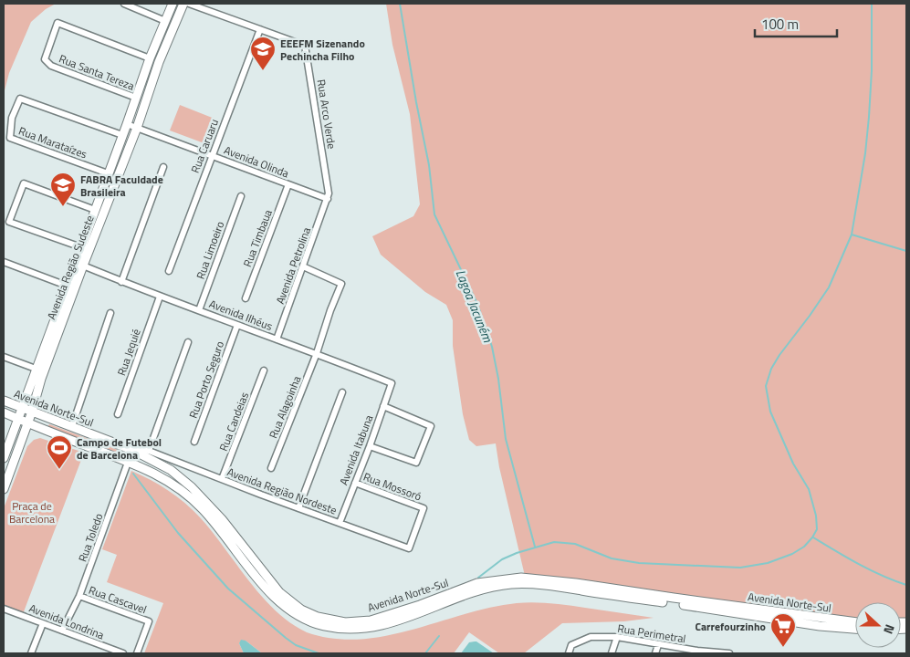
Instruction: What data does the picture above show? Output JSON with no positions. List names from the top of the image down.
{
  "streets": {
    "main road": ["Avenida Região Sudeste", "Avenida Norte-Sul"],
    "street": [
      "Rua Santa Tereza",
      "Rua Arco Verde",
      "Rua Marataízes",
      "Rua Caruaru",
      "Avenida Olinda",
      "Rua Timbaua",
      "Rua Limoeiro",
      "Avenida Petrolina",
      "Avenida Ilhéus",
      "Rua Jequié",
      "Rua Porto Seguro",
      "Rua Alagoinha",
      "Rua Candeias",
      "Avenida Itabuna",
      "Rua Mossoró",
      "Avenida Região Nordeste",
      "Rua Toledo",
      "Rua Cascavel",
      "Avenida Londrina",
      "Rua Perimetral"
    ]
  },
  "crossings": [
    ["Rua Santa Tereza", "Avenida Região Sudeste"],
    ["Rua Arco Verde", "Rua Caruaru"],
    ["Rua Arco Verde", "Avenida Olinda"],
    ["Rua Arco Verde", "Avenida Petrolina"],
    ["Rua Marataízes", "Avenida Região Sudeste"],
    ["Rua Caruaru", "Avenida Olinda"],
    ["Avenida Olinda", "Rua Timbaua"],
    ["Avenida Olinda", "Avenida Petrolina"],
    ["Avenida Olinda", "Avenida Região Sudeste"],
    ["Rua Limoeiro", "Avenida Ilhéus"],
    ["Avenida Petrolina", "Avenida Ilhéus"],
    ["Avenida Petrolina", "Rua Alagoinha"],
    ["Avenida Região Sudeste", "Avenida Ilhéus"],
    ["Avenida Região Sudeste", "Avenida Norte-Sul"],
    ["Avenida Ilhéus", "Rua Jequié"],
    ["Avenida Ilhéus", "Rua Porto Seguro"],
    ["Avenida Ilhéus", "Rua Alagoinha"],
    ["Avenida Ilhéus", "Avenida Itabuna"],
    ["Avenida Norte-Sul", "Rua Toledo"],
    ["Rua Candeias", "Avenida Região Nordeste"],
    ["Avenida Itabuna", "Rua Mossoró"],
    ["Avenida Itabuna", "Avenida Região Nordeste"],
    ["Rua Mossoró", "Avenida Região Nordeste"],
    ["Rua Toledo", "Rua Cascavel"],
    ["Rua Toledo", "Avenida Londrina"]
  ],
  "water": ["Lagoa Jacuném"],
  "parks": ["Praça de Barcelona"],
  "places": {
    "school or university": ["EEEFM Sizenando Pechincha Filho", "FABRA Faculdade Brasileira"],
    "sports": ["Campo de Futebol de Barcelona"],
    "supermarket": ["Carrefourzinho"]
  },
  "scale_bar": "100 m",
  "north": "right"
}
